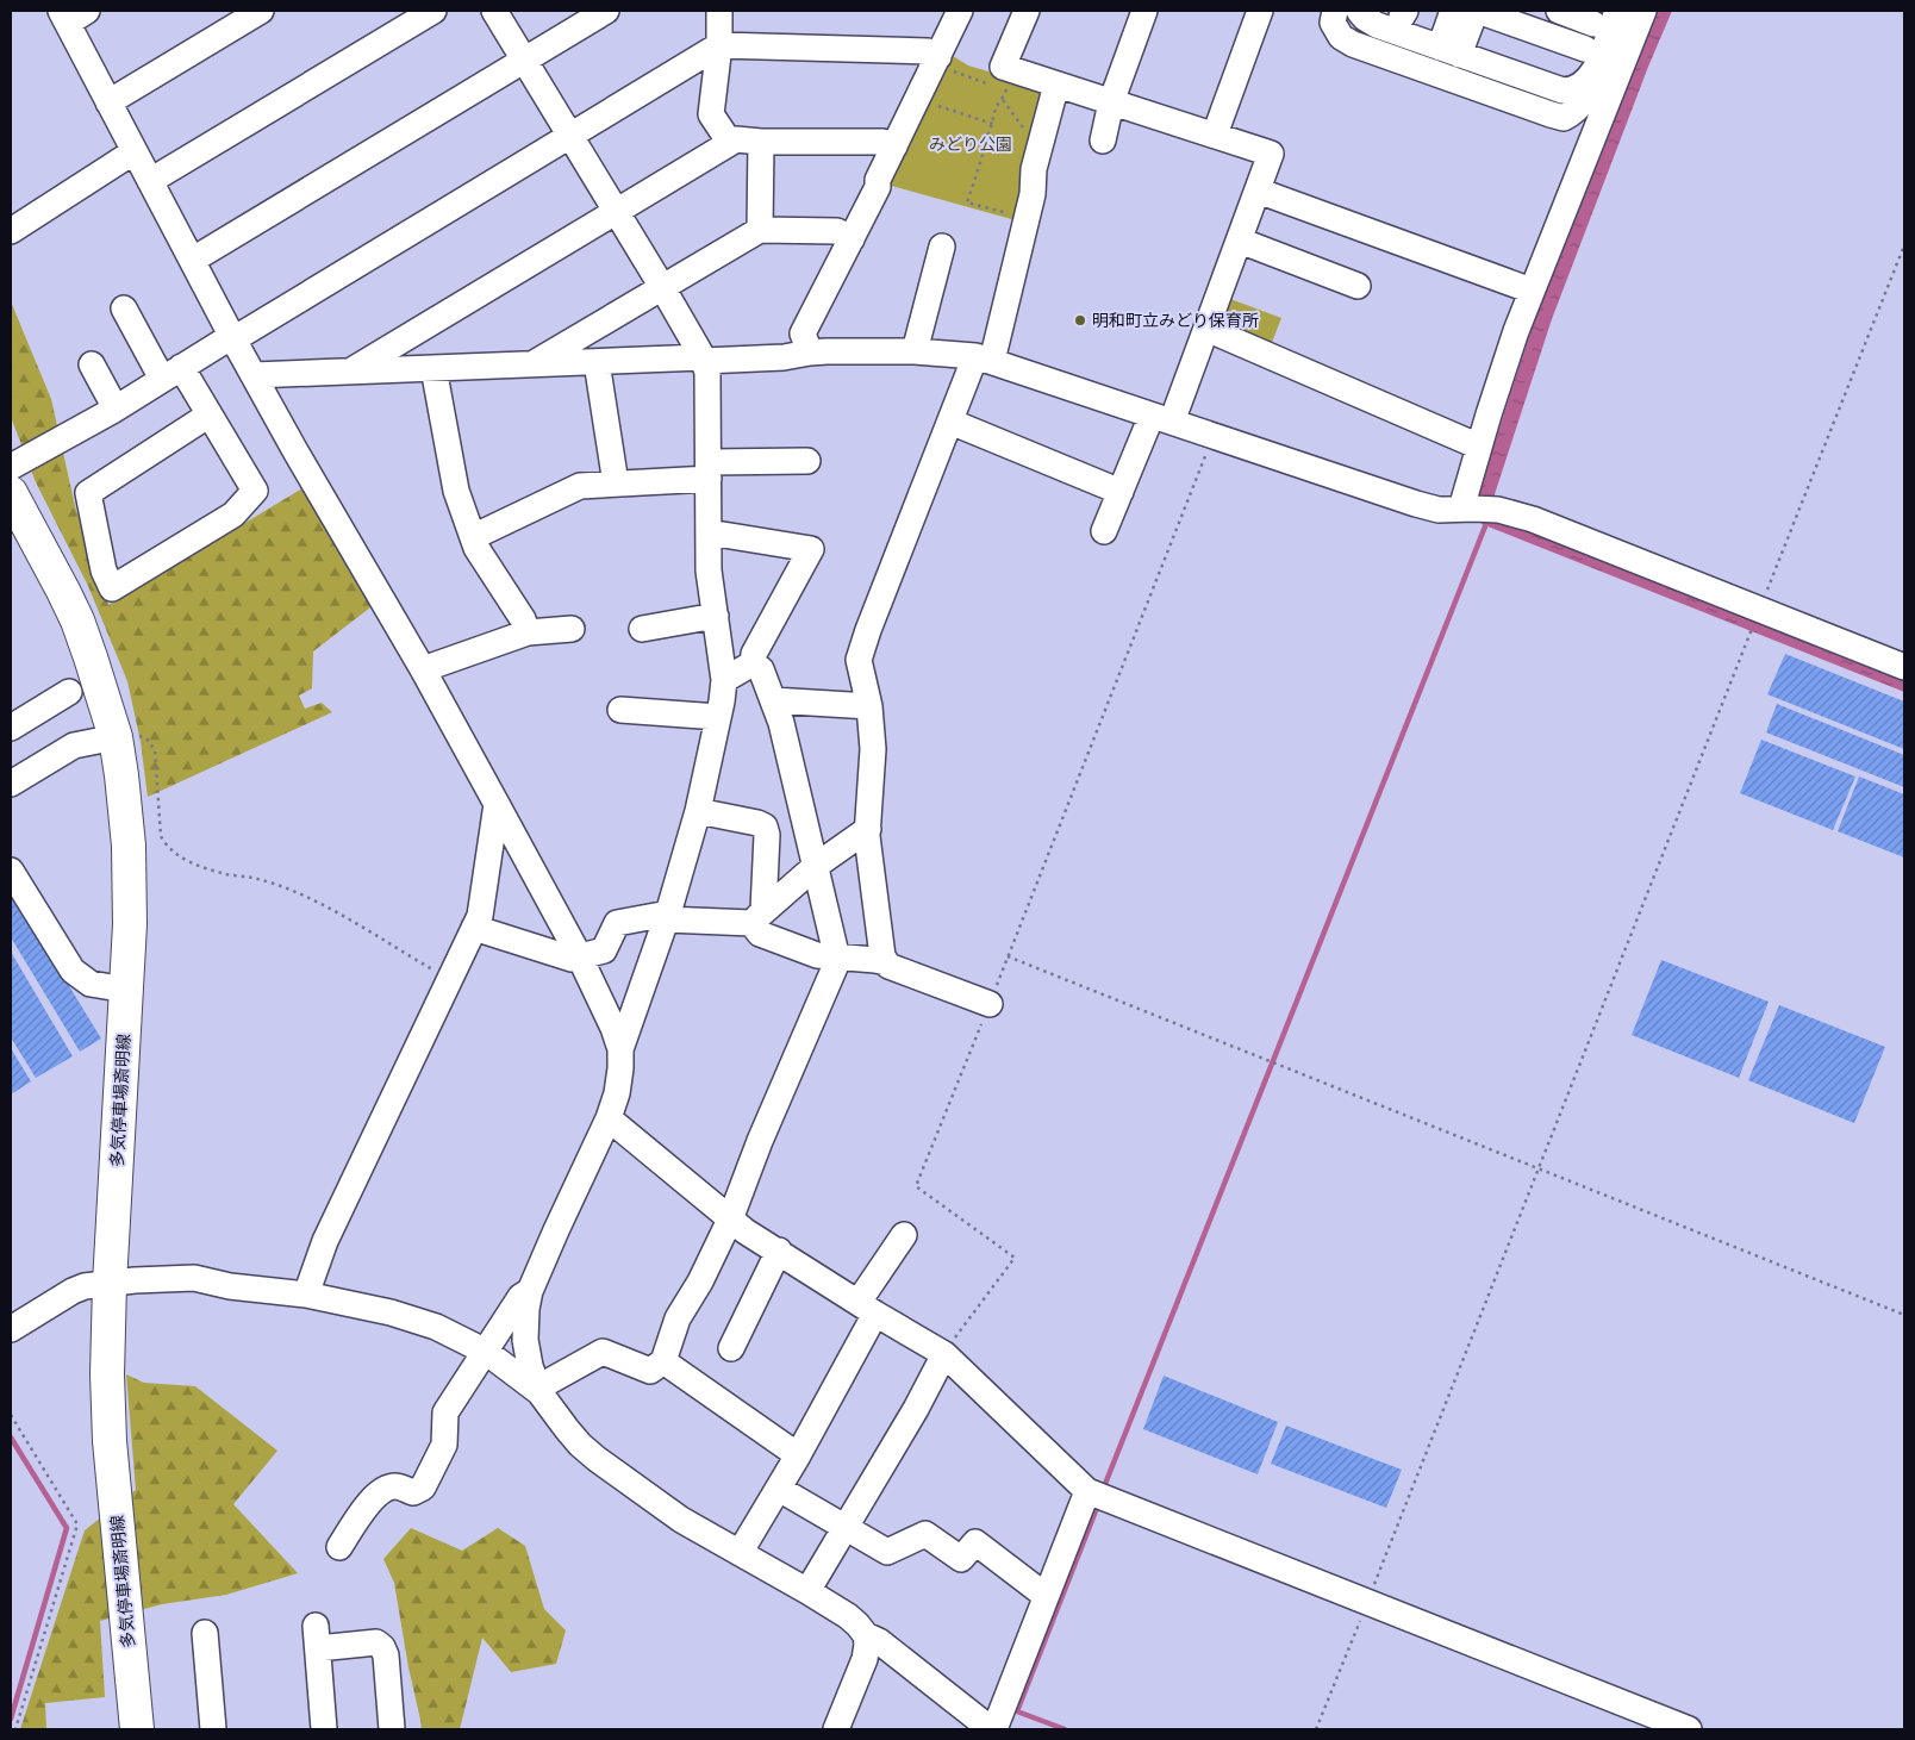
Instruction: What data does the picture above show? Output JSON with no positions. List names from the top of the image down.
{
  "streets": {
    "main road": ["多気停車場斎明線"]
  },
  "parks": ["みどり公園"],
  "places": ["明和町立みどり保育所"]
}
